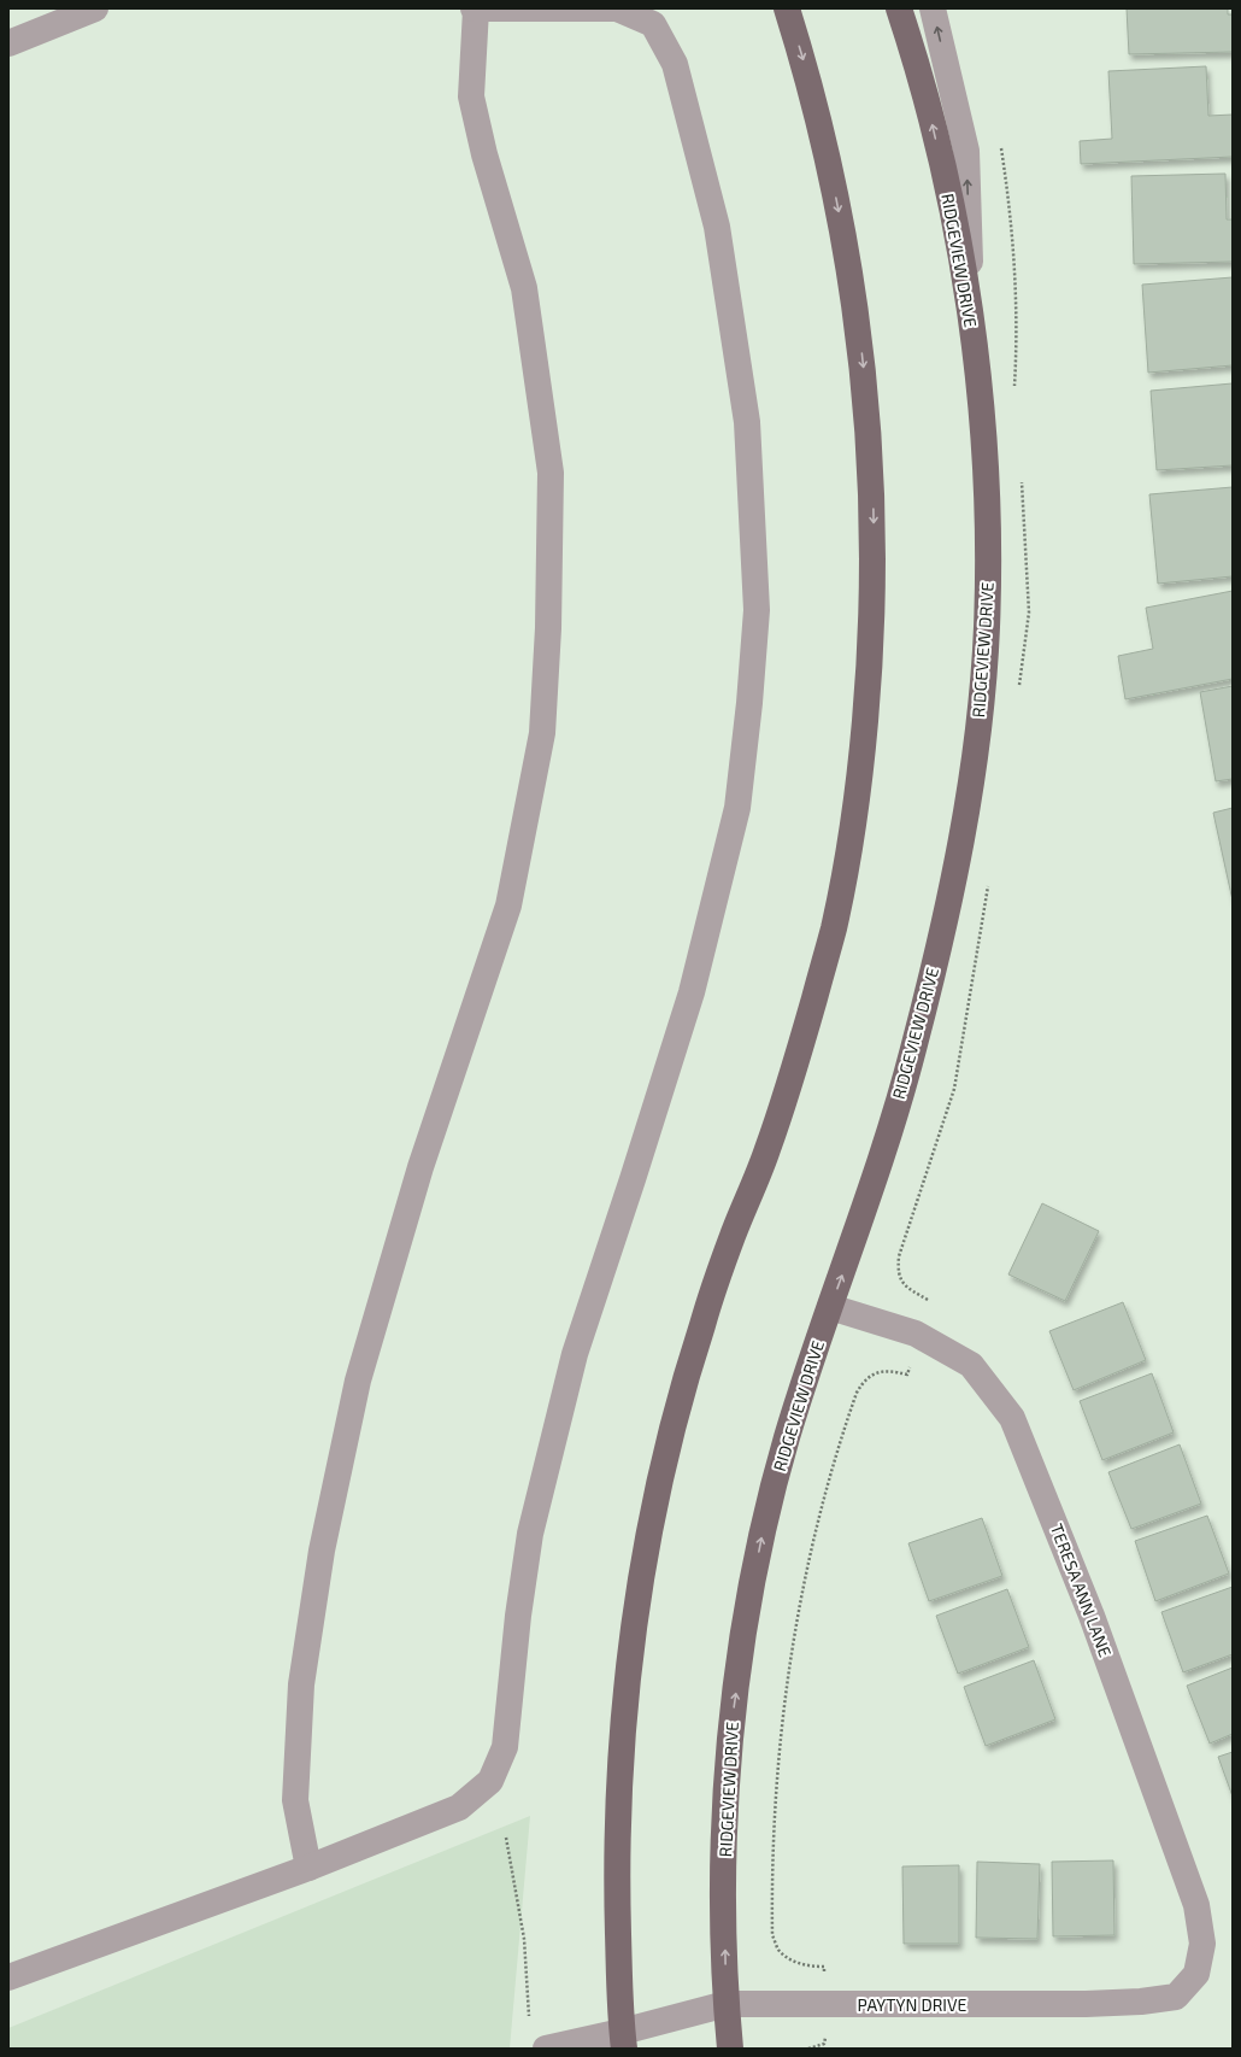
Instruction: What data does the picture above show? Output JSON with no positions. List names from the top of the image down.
{
  "streets": {
    "main road": ["RIDGEVIEW DRIVE"],
    "street": ["TERESA ANN LANE", "PAYTYN DRIVE"]
  },
  "crossings": [
    ["RIDGEVIEW DRIVE", "TERESA ANN LANE"],
    ["RIDGEVIEW DRIVE", "PAYTYN DRIVE"],
    ["TERESA ANN LANE", "PAYTYN DRIVE"]
  ]
}
